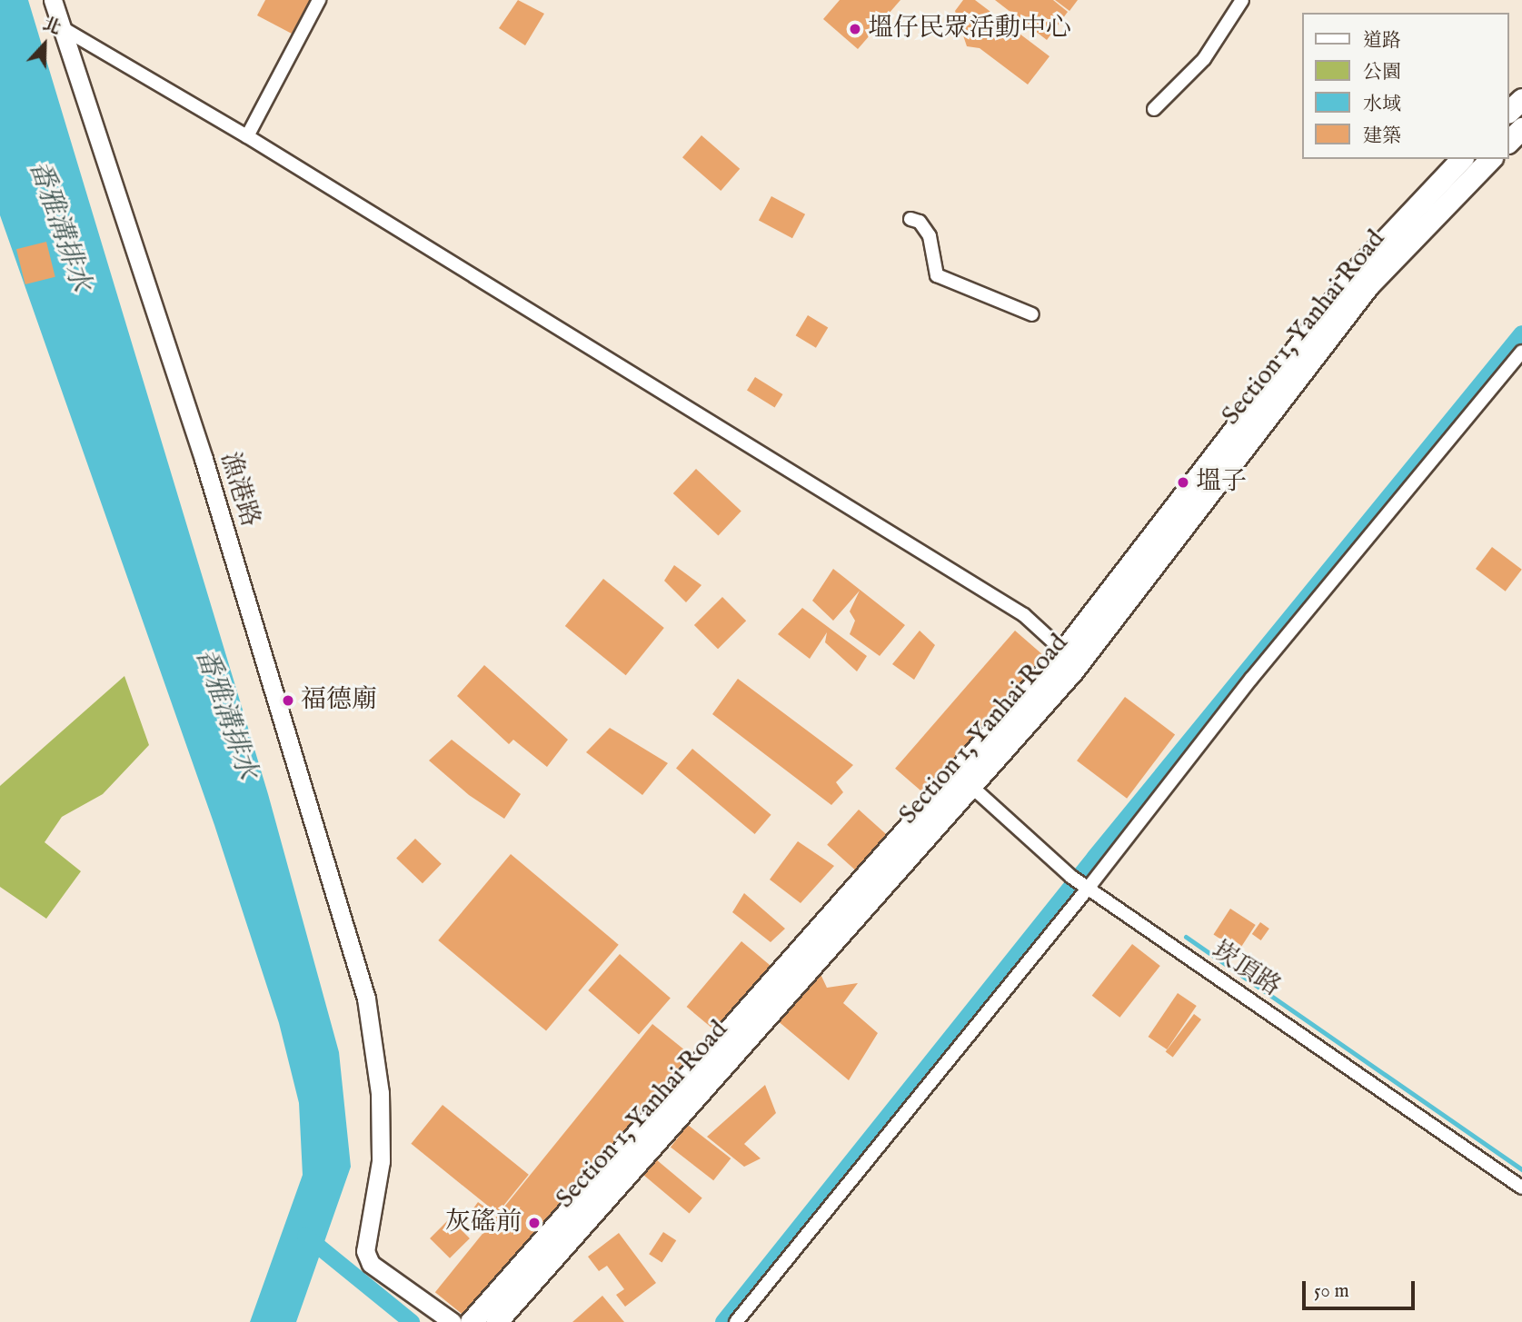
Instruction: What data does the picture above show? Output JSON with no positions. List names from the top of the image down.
{
  "streets": {
    "main road": ["Section 1, Yanhai Road"],
    "street": ["漁港路", "崁頂路"]
  },
  "crossings": [
    ["Section 1, Yanhai Road", "崁頂路"]
  ],
  "water": ["番雅溝排水"],
  "places": [
    "塭仔民眾活動中心",
    "塭子",
    "福德廟",
    "灰磘前"
  ],
  "legend": [
    "道路",
    "公園",
    "水域",
    "建築"
  ],
  "scale_bar": "50 m",
  "north": "top"
}
